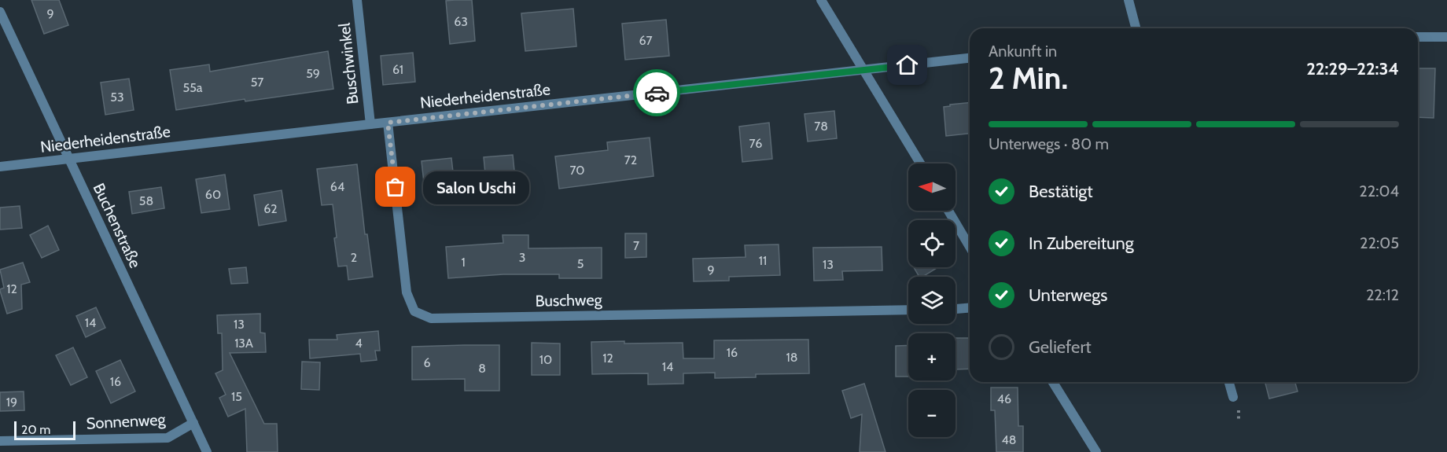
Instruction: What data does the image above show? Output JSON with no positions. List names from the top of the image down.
{
  "streets": {
    "street": [
      "Buschwinkel",
      "Niederheidenstraße",
      "Buchenstraße",
      "Buschweg",
      "Sonnenweg"
    ]
  },
  "crossings": [
    ["Buschwinkel", "Niederheidenstraße"],
    ["Niederheidenstraße", "Buchenstraße"],
    ["Niederheidenstraße", "Buschweg"],
    ["Buchenstraße", "Sonnenweg"]
  ],
  "places": ["Salon Uschi"],
  "house_numbers": [
    "9",
    "63",
    "67",
    "61",
    "59",
    "57",
    "55a",
    "53",
    "78",
    "76",
    "72",
    "70",
    "64",
    "60",
    "58",
    "62",
    "7",
    "2",
    "3",
    "11",
    "1",
    "5",
    "13",
    "9",
    "12",
    "14",
    "13",
    "13A",
    "4",
    "16",
    "18",
    "12",
    "10",
    "6",
    "14",
    "8",
    "16",
    "15",
    "46",
    "19",
    "48"
  ],
  "scale_bar": "20 m",
  "north": "left",
  "page": {
    "heading": ["2 Min.", "Ankunft in", "22:29–22:34"],
    "bar": "Unterwegs · 80 m",
    "map_buttons": ["+", "−"],
    "list": [
      ["Bestätigt", "22:04"],
      ["In Zubereitung", "22:05"],
      ["Unterwegs", "22:12"],
      "Geliefert"
    ],
    "bubble": "Salon Uschi",
    "scale": "20 m"
  }
}
